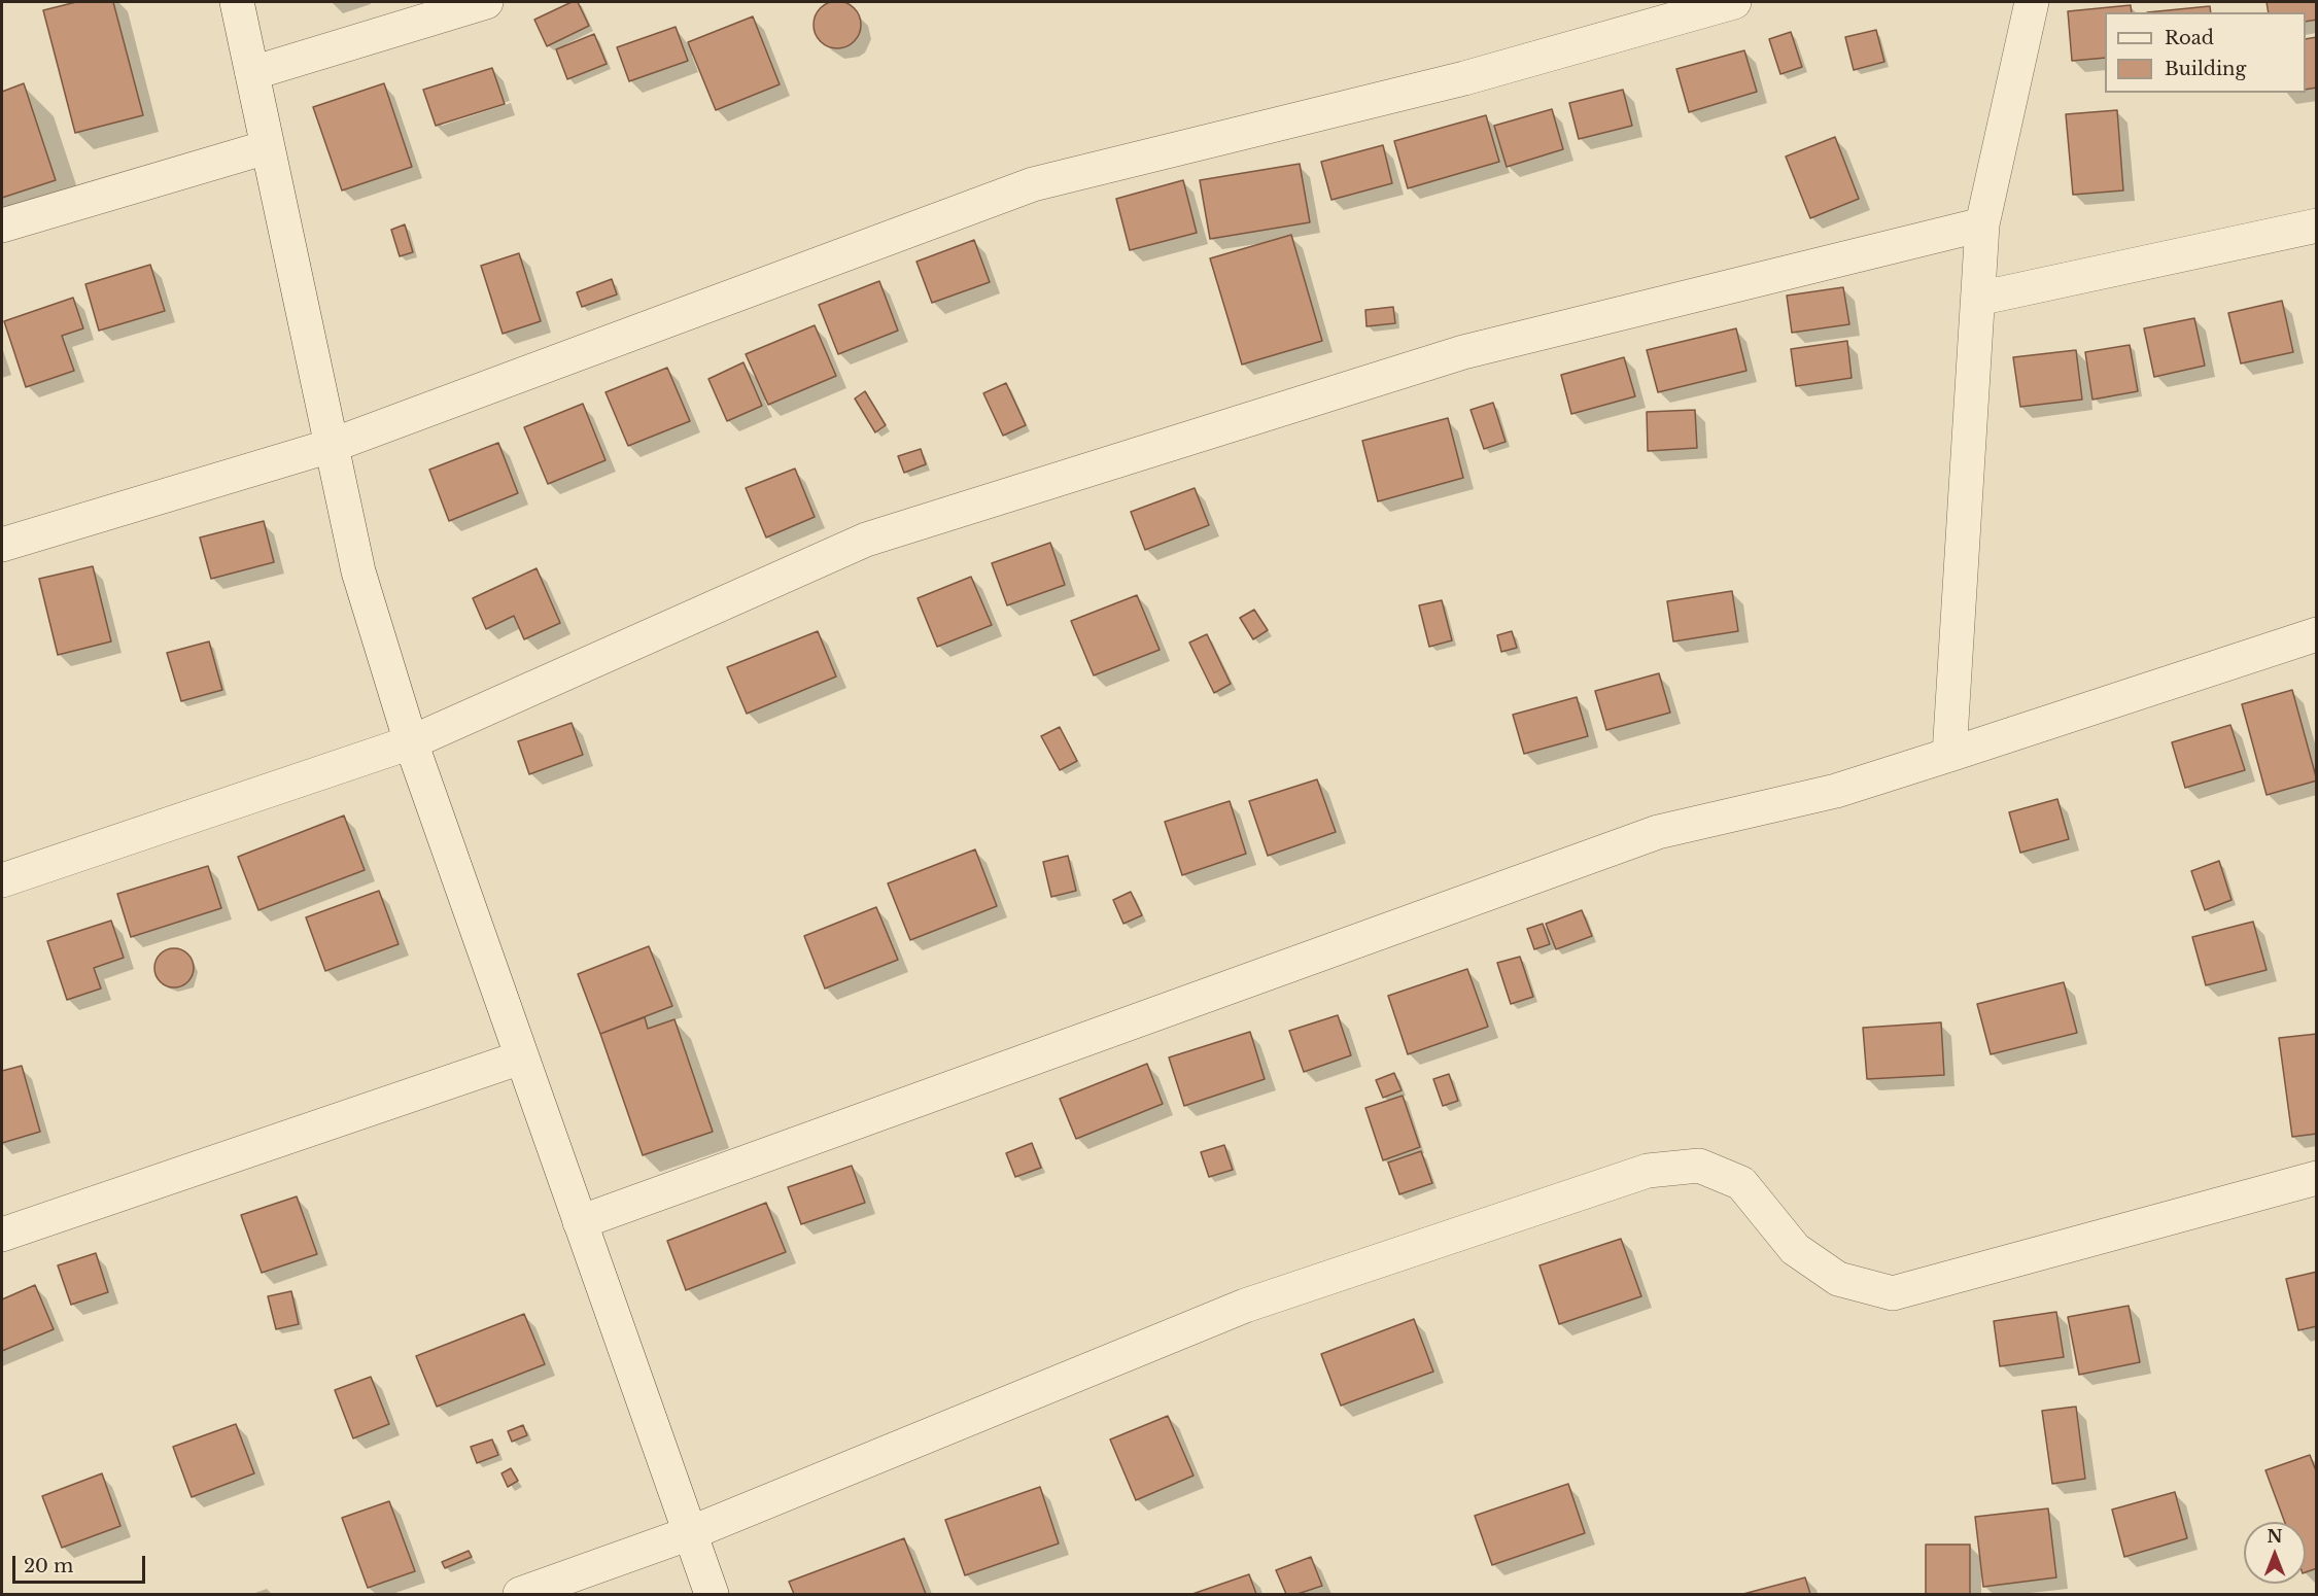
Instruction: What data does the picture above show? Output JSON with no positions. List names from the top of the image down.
{
  "legend": ["Road", "Building"],
  "scale_bar": "20 m",
  "north": "top"
}
